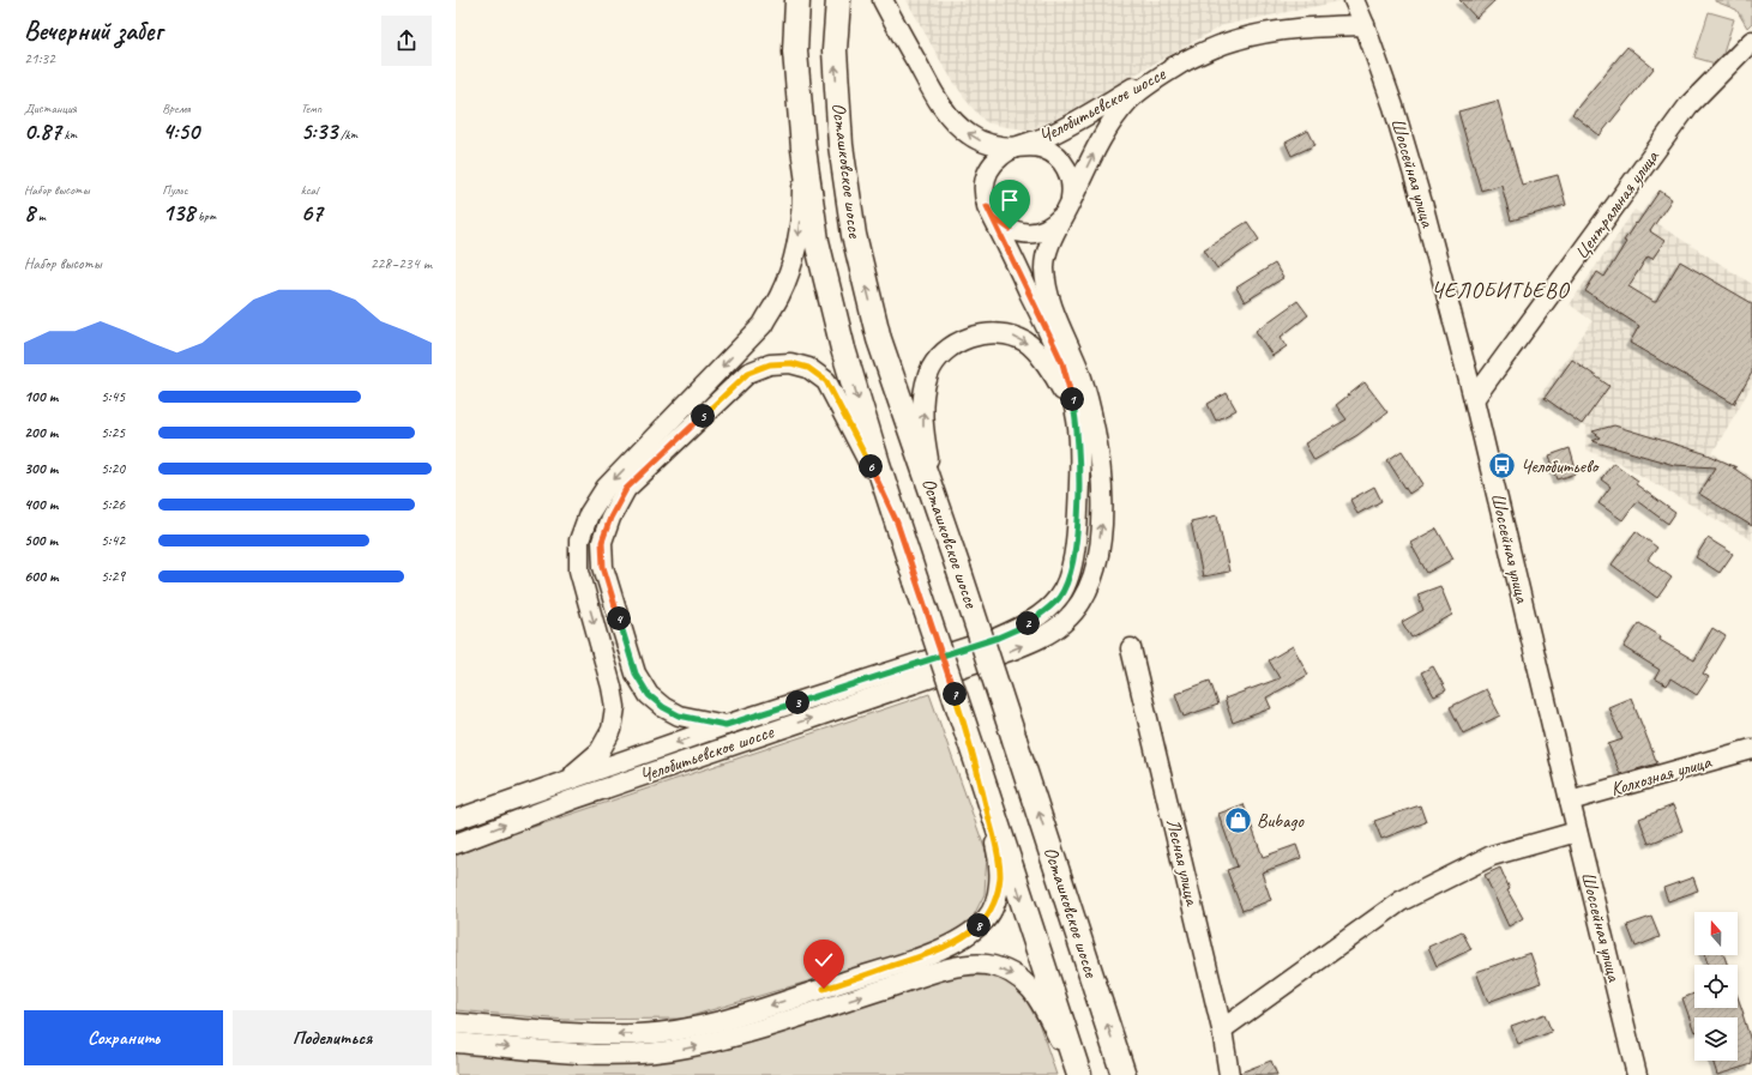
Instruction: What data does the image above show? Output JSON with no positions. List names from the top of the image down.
{
  "streets": {
    "main road": ["Осташковское шоссе"],
    "street": [
      "Челобитьевское шоссе",
      "Шоссейная улица",
      "Центральная улица",
      "Колхозная улица",
      "Лесная улица"
    ]
  },
  "crossings": [
    ["Челобитьевское шоссе", "Шоссейная улица"],
    ["Шоссейная улица", "Центральная улица"],
    ["Шоссейная улица", "Колхозная улица"]
  ],
  "districts": ["ЧЕЛОБИТЬЕВО"],
  "places": {
    "bus stop": ["Челобитьево"],
    "shop": ["Bubago"]
  },
  "north": "top",
  "page": {
    "heading": ["Вечерний забег", "21:32"],
    "stats": [
      ["Дистанция", "0.87 km"],
      ["Время", "4:50"],
      ["Темп", "5:33 /km"],
      ["Набор высоты", "8 m"],
      ["Пульс", "138 bpm"],
      ["kcal", "67"]
    ],
    "chart": ["Набор высоты", "228–234 m"],
    "list": [
      {
        "name": "100 m",
        "note": "5:45"
      },
      {
        "name": "200 m",
        "note": "5:25"
      },
      {
        "name": "300 m",
        "note": "5:20"
      },
      {
        "name": "400 m",
        "note": "5:26"
      },
      {
        "name": "500 m",
        "note": "5:42"
      },
      {
        "name": "600 m",
        "note": "5:29"
      }
    ],
    "pins": [
      "1",
      "5",
      "6",
      "4",
      "2",
      "7",
      "3",
      "8"
    ],
    "buttons": ["Сохранить", "Поделиться"]
  }
}
